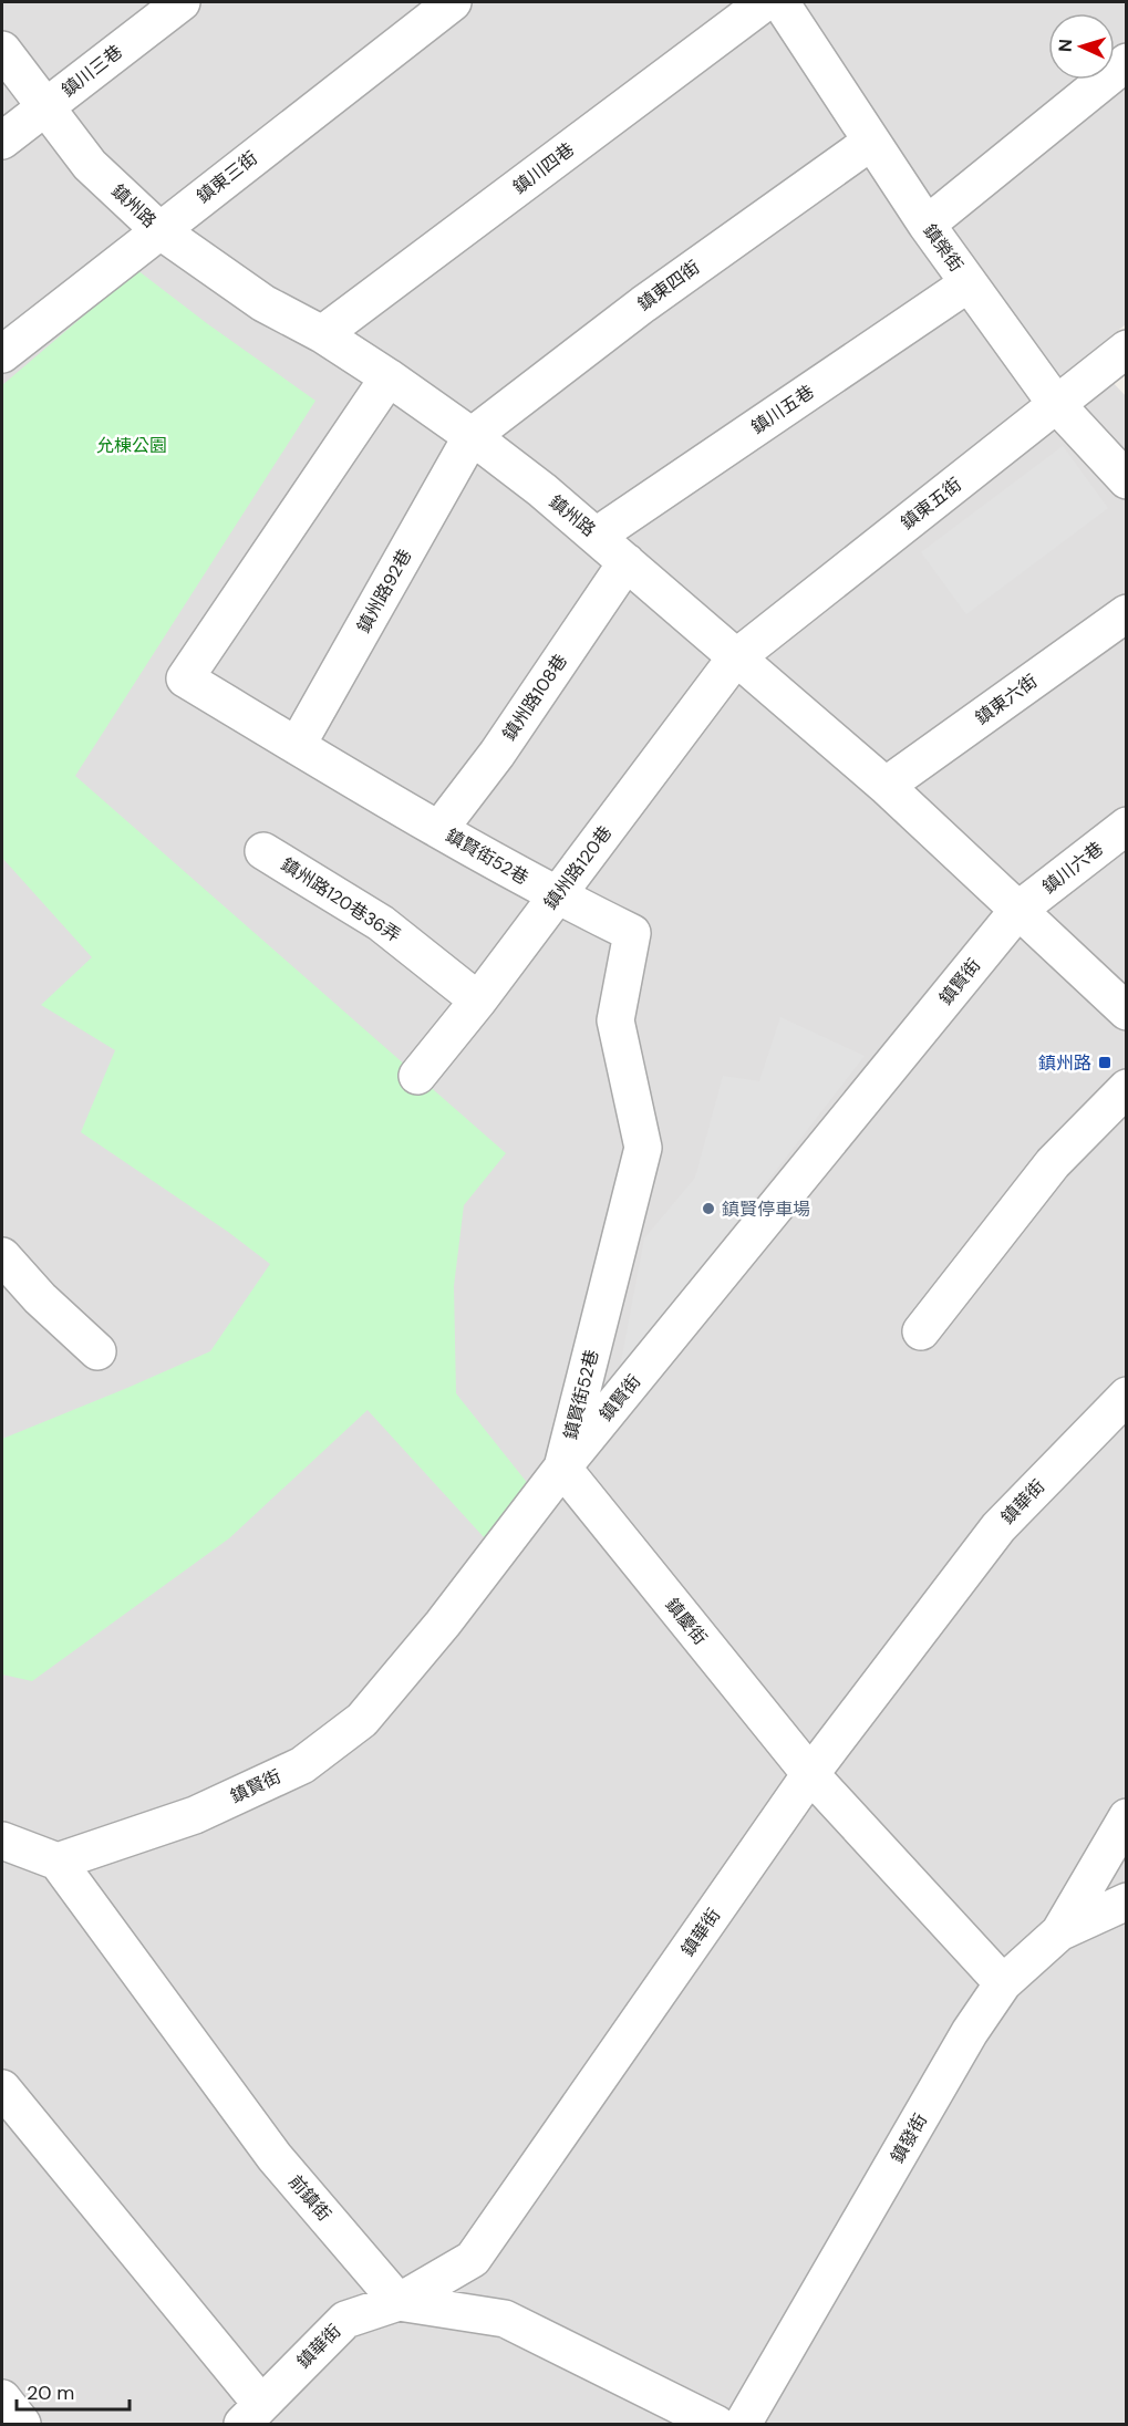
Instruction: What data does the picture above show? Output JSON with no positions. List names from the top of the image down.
{
  "streets": {
    "street": [
      "鎮川三巷",
      "鎮川四巷",
      "鎮東三街",
      "鎮州路",
      "鎮榮街",
      "鎮東四街",
      "鎮川五巷",
      "鎮東五街",
      "鎮州路92巷",
      "鎮州路108巷",
      "鎮東六街",
      "鎮賢街52巷",
      "鎮州路120巷",
      "鎮川六巷",
      "鎮州路120巷36弄",
      "鎮賢街",
      "鎮華街",
      "鎮慶街",
      "鎮發街",
      "前鎮街"
    ]
  },
  "crossings": [
    ["鎮川三巷", "鎮州路"],
    ["鎮川四巷", "鎮州路"],
    ["鎮東三街", "鎮州路"],
    ["鎮州路", "鎮東四街"],
    ["鎮州路", "鎮川五巷"],
    ["鎮州路", "鎮東五街"],
    ["鎮州路", "鎮州路92巷"],
    ["鎮州路", "鎮州路108巷"],
    ["鎮州路", "鎮東六街"],
    ["鎮州路", "鎮賢街52巷"],
    ["鎮州路", "鎮州路120巷"],
    ["鎮州路", "鎮川六巷"],
    ["鎮州路", "鎮賢街"],
    ["鎮榮街", "鎮東四街"],
    ["鎮榮街", "鎮川五巷"],
    ["鎮榮街", "鎮東五街"],
    ["鎮東四街", "鎮州路92巷"],
    ["鎮東五街", "鎮州路120巷"],
    ["鎮州路92巷", "鎮賢街52巷"],
    ["鎮州路108巷", "鎮賢街52巷"],
    ["鎮賢街52巷", "鎮州路120巷"],
    ["鎮賢街52巷", "鎮賢街"],
    ["鎮賢街52巷", "鎮慶街"],
    ["鎮州路120巷", "鎮州路120巷36弄"],
    ["鎮川六巷", "鎮賢街"],
    ["鎮賢街", "鎮慶街"],
    ["鎮賢街", "前鎮街"],
    ["鎮華街", "鎮慶街"],
    ["鎮華街", "前鎮街"],
    ["鎮慶街", "鎮發街"]
  ],
  "parks": ["允棟公園"],
  "places": {
    "transit": ["鎮州路"],
    "other": ["鎮賢停車場"]
  },
  "scale_bar": "20 m",
  "north": "left"
}
